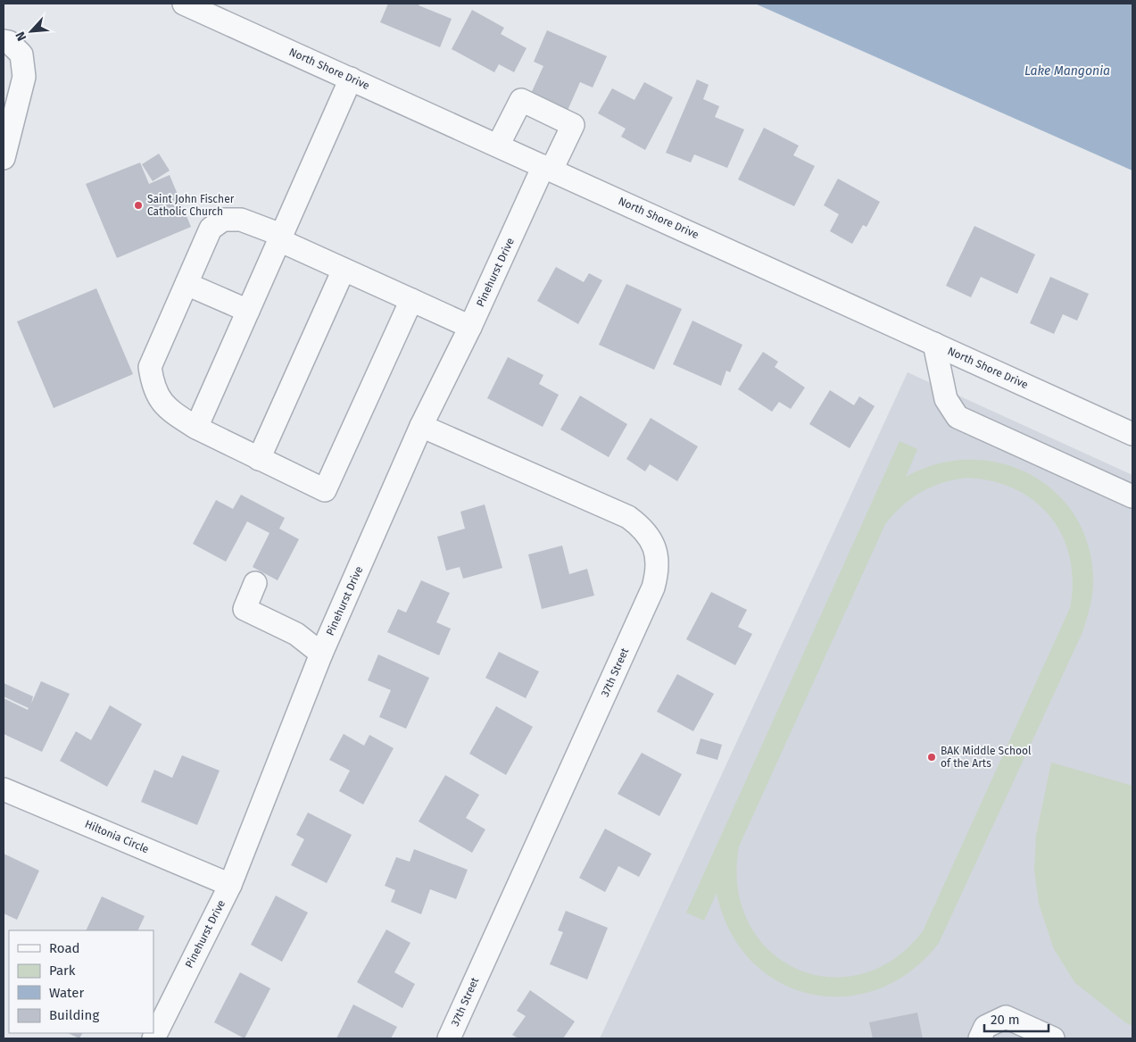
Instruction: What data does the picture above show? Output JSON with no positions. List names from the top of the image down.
{
  "streets": {
    "street": [
      "North Shore Drive",
      "Pinehurst Drive",
      "37th Street",
      "Hiltonia Circle"
    ]
  },
  "crossings": [
    ["North Shore Drive", "Pinehurst Drive"],
    ["Pinehurst Drive", "37th Street"],
    ["Pinehurst Drive", "Hiltonia Circle"]
  ],
  "water": ["Lake Mangonia"],
  "places": ["Saint John Fischer Catholic Church", "BAK Middle School of the Arts"],
  "legend": [
    "Road",
    "Park",
    "Water",
    "Building"
  ],
  "scale_bar": "20 m",
  "north": "bottom left"
}
